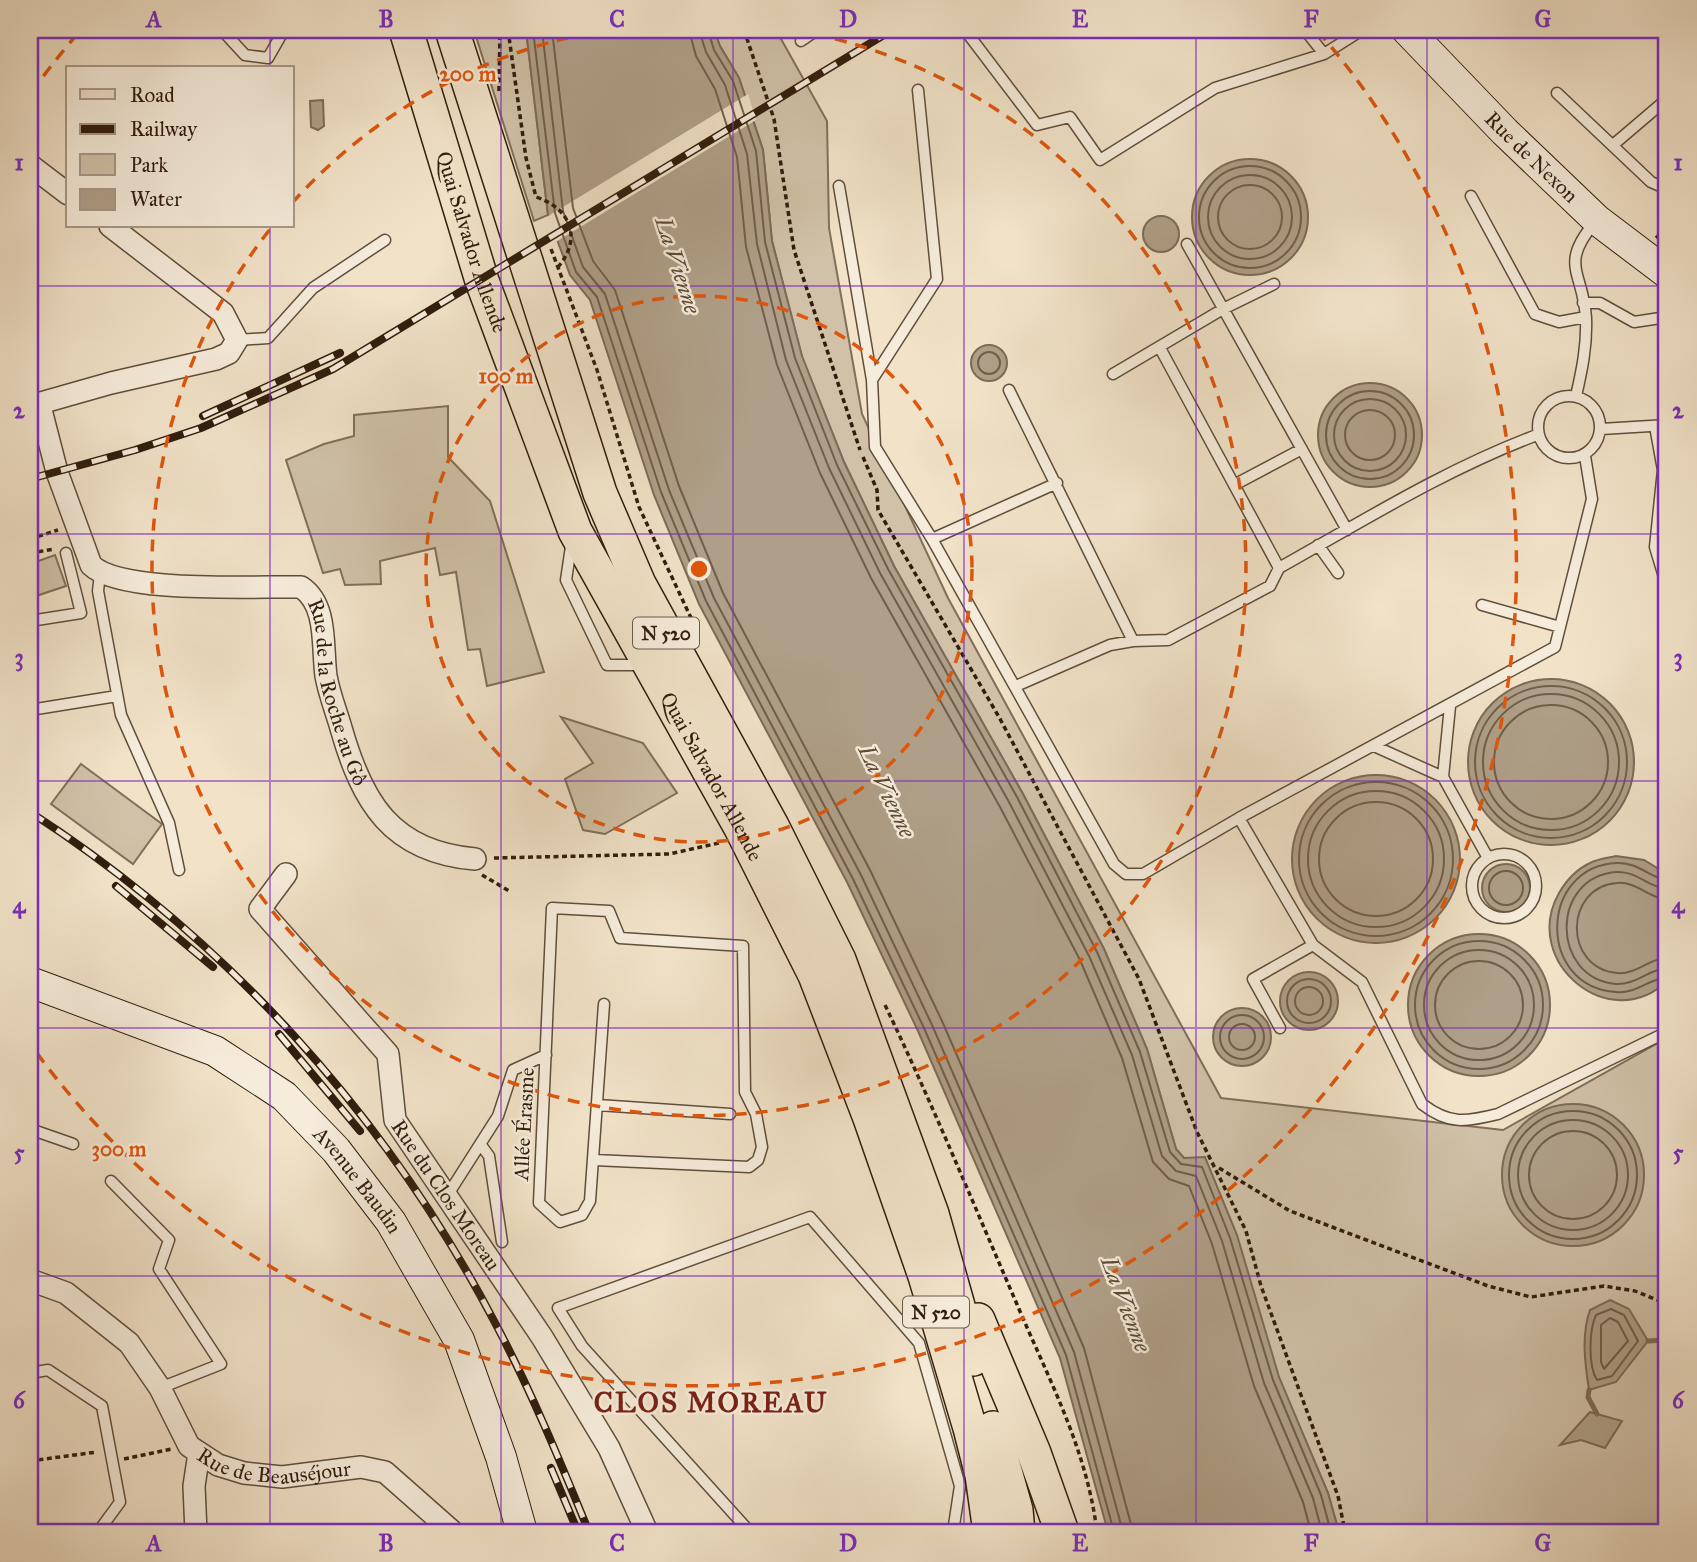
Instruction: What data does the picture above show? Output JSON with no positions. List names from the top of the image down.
{
  "streets": {
    "main road": [
      "Rue de Nexon",
      "Quai Salvador Allende",
      "N 520",
      "Avenue Baudin"
    ],
    "street": ["Rue de la Roche au Gô", "Rue du Clos Moreau", "Rue de Beauséjour"],
    "lane": ["Allée Érasme"]
  },
  "districts": ["CLOS MOREAU"],
  "water": ["La Vienne"],
  "legend": [
    "Road",
    "Railway",
    "Park",
    "Water"
  ],
  "grid": {
    "columns": [
      "A",
      "B",
      "C",
      "D",
      "E",
      "F",
      "G"
    ],
    "rows": [
      "1",
      "2",
      "3",
      "4",
      "5",
      "6"
    ]
  },
  "rings": ["200 m", "100 m", "300 m"]
}
